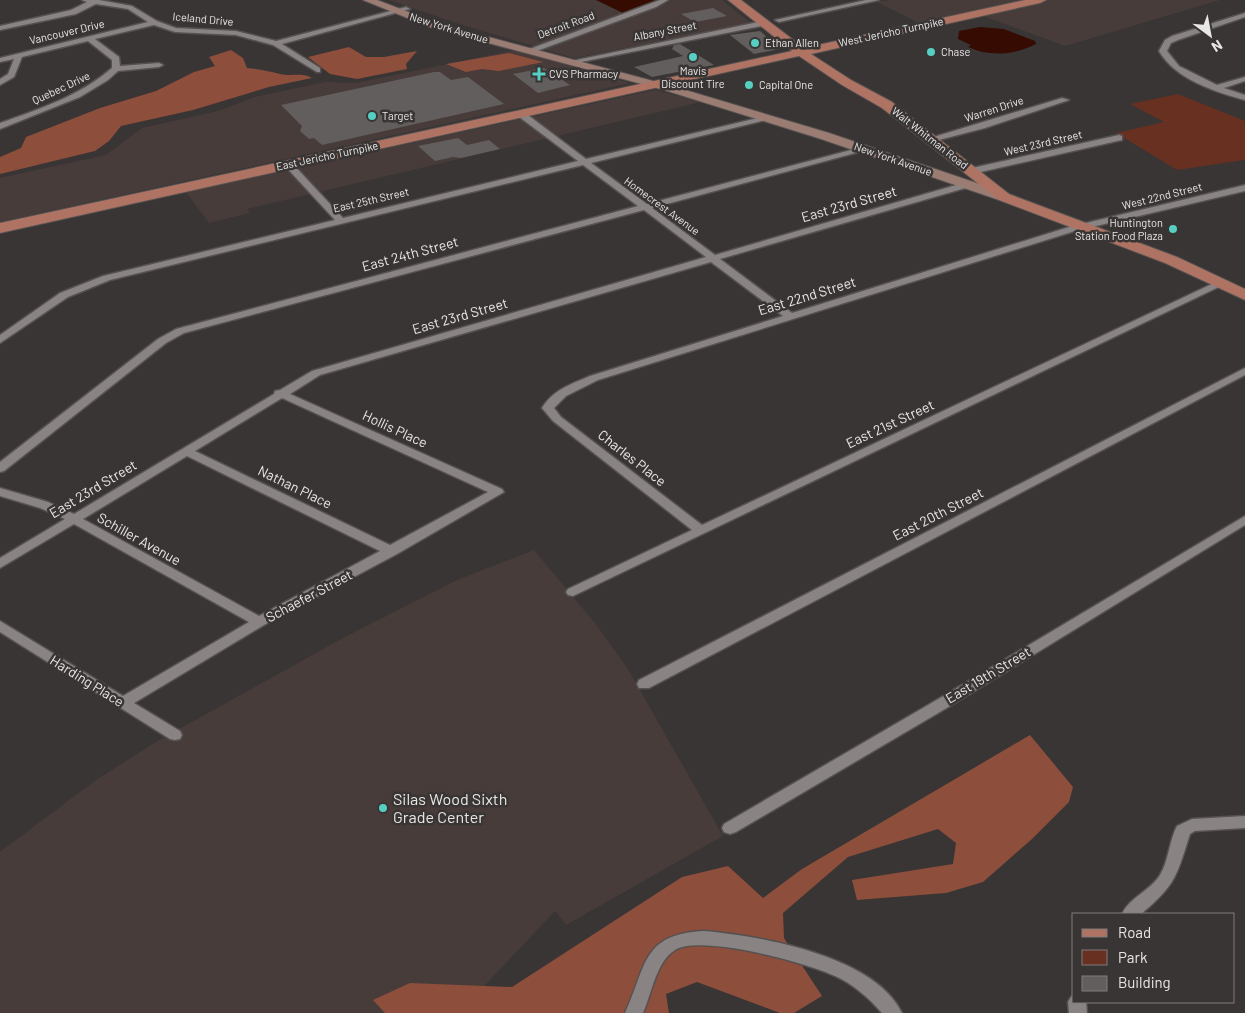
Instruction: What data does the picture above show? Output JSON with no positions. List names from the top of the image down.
{
  "streets": {
    "main road": [
      "New York Avenue",
      "West Jericho Turnpike",
      "Walt Whitman Road",
      "East Jericho Turnpike"
    ],
    "street": [
      "Iceland Drive",
      "Detroit Road",
      "Albany Street",
      "Vancouver Drive",
      "Quebec Drive",
      "Warren Drive",
      "West 23rd Street",
      "West 22nd Street",
      "East 25th Street",
      "East 23rd Street",
      "Homecrest Avenue",
      "East 24th Street",
      "East 22nd Street",
      "East 21st Street",
      "Hollis Place",
      "Charles Place",
      "Nathan Place",
      "East 20th Street",
      "Schiller Avenue",
      "Schaefer Street",
      "East 19th Street",
      "Harding Place"
    ]
  },
  "crossings": [
    ["Iceland Drive", "Vancouver Drive"],
    ["Detroit Road", "New York Avenue"],
    ["New York Avenue", "Albany Street"],
    ["New York Avenue", "West Jericho Turnpike"],
    ["New York Avenue", "Walt Whitman Road"],
    ["New York Avenue", "East Jericho Turnpike"],
    ["New York Avenue", "West 22nd Street"],
    ["New York Avenue", "East 25th Street"],
    ["New York Avenue", "East 23rd Street"],
    ["New York Avenue", "East 24th Street"],
    ["New York Avenue", "East 22nd Street"],
    ["New York Avenue", "East 21st Street"],
    ["Albany Street", "Walt Whitman Road"],
    ["West Jericho Turnpike", "Walt Whitman Road"],
    ["West Jericho Turnpike", "East Jericho Turnpike"],
    ["Warren Drive", "Walt Whitman Road"],
    ["Walt Whitman Road", "West 23rd Street"],
    ["East Jericho Turnpike", "Homecrest Avenue"],
    ["West 22nd Street", "East 22nd Street"],
    ["East 25th Street", "Homecrest Avenue"],
    ["East 23rd Street", "Homecrest Avenue"],
    ["East 23rd Street", "Hollis Place"],
    ["East 23rd Street", "Nathan Place"],
    ["East 23rd Street", "Schiller Avenue"],
    ["Homecrest Avenue", "East 24th Street"],
    ["Homecrest Avenue", "East 22nd Street"],
    ["East 22nd Street", "Charles Place"],
    ["East 21st Street", "Charles Place"],
    ["Hollis Place", "Schaefer Street"],
    ["Nathan Place", "Schaefer Street"],
    ["Schiller Avenue", "Schaefer Street"],
    ["Schaefer Street", "Harding Place"]
  ],
  "places": {
    "other": [
      "Ethan Allen",
      "Chase",
      "Mavis Discount Tire",
      "Capital One",
      "Target",
      "Huntington Station Food Plaza",
      "Silas Wood Sixth Grade Center"
    ],
    "health": ["CVS Pharmacy"]
  },
  "legend": ["Road", "Park", "Building"],
  "north": "bottom right"
}
